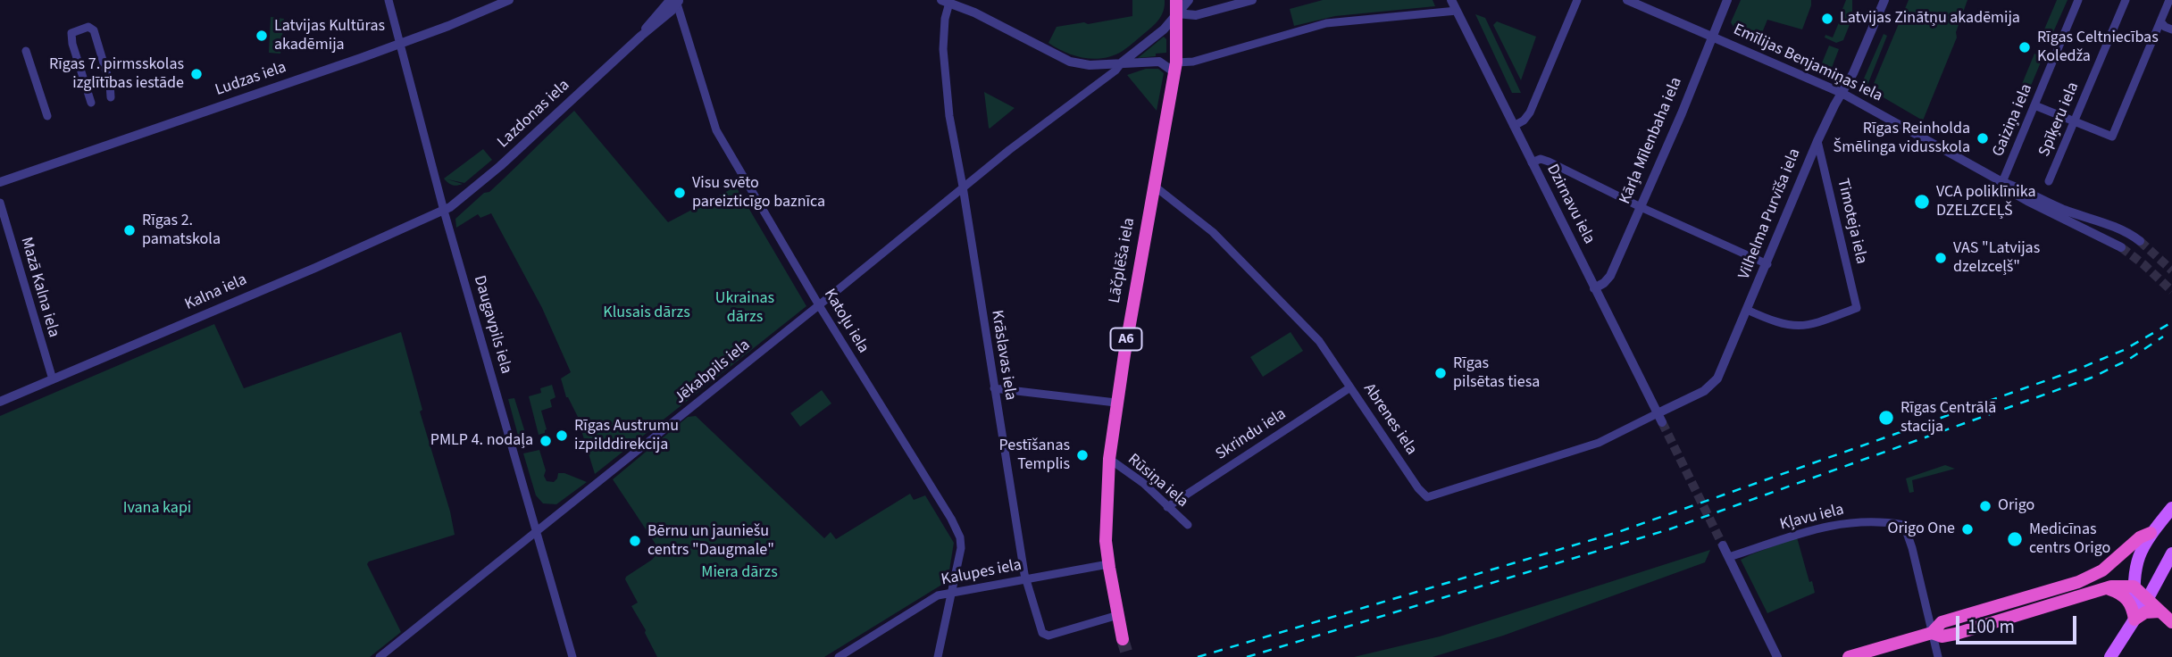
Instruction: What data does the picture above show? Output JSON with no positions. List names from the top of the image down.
{
  "streets": {
    "highway": ["Lāčplēša iela", "A6"],
    "street": [
      "Emīlijas Benjamiņas iela",
      "Ludzas iela",
      "Lazdonas iela",
      "Spīķeru iela",
      "Gaiziņa iela",
      "Kārļa Mīlenbaha iela",
      "Dzirnavu iela",
      "Vilhelma Purvīša iela",
      "Timoteja iela",
      "Mazā Kalna iela",
      "Kalna iela",
      "Katoļu iela",
      "Daugavpils iela",
      "Krāslavas iela",
      "Jēkabpils iela",
      "Abrenes iela",
      "Skrindu iela",
      "Rūsiņa iela",
      "Kļavu iela",
      "Kalupes iela"
    ]
  },
  "crossings": [
    ["Emīlijas Benjamiņas iela", "Gaiziņa iela"],
    ["Emīlijas Benjamiņas iela", "Kārļa Mīlenbaha iela"],
    ["Emīlijas Benjamiņas iela", "Vilhelma Purvīša iela"],
    ["Ludzas iela", "Daugavpils iela"],
    ["Lazdonas iela", "Kalna iela"],
    ["Lazdonas iela", "Katoļu iela"],
    ["Lazdonas iela", "Daugavpils iela"],
    ["Kārļa Mīlenbaha iela", "Dzirnavu iela"],
    ["Dzirnavu iela", "Vilhelma Purvīša iela"],
    ["Dzirnavu iela", "Abrenes iela"],
    ["Vilhelma Purvīša iela", "Timoteja iela"],
    ["Vilhelma Purvīša iela", "Abrenes iela"],
    ["Lāčplēša iela", "Krāslavas iela"],
    ["Lāčplēša iela", "Abrenes iela"],
    ["Lāčplēša iela", "Rūsiņa iela"],
    ["Lāčplēša iela", "Kalupes iela"],
    ["Mazā Kalna iela", "Kalna iela"],
    ["Kalna iela", "Daugavpils iela"],
    ["Katoļu iela", "Jēkabpils iela"],
    ["Katoļu iela", "Kalupes iela"],
    ["Daugavpils iela", "Jēkabpils iela"],
    ["Krāslavas iela", "Jēkabpils iela"],
    ["Krāslavas iela", "Kalupes iela"],
    ["Abrenes iela", "Skrindu iela"],
    ["Skrindu iela", "Rūsiņa iela"]
  ],
  "parks": [
    "Ukrainas dārzs",
    "Klusais dārzs",
    "Ivana kapi",
    "Miera dārzs"
  ],
  "places": [
    "Latvijas Zinātņu akadēmija",
    "Latvijas Kultūras akadēmija",
    "Rīgas Celtniecības Koledža",
    "Rīgas 7. pirmsskolas izglītības iestāde",
    "Rīgas Reinholda Šmēlinga vidusskola",
    "Visu svēto pareizticīgo baznīca",
    "VCA poliklīnika DZELZCEĻŠ",
    "Rīgas 2. pamatskola",
    "VAS \"Latvijas dzelzceļš\"",
    "Rīgas pilsētas tiesa",
    "Rīgas Centrālā stacija",
    "Rīgas Austrumu izpilddirekcija",
    "PMLP 4. nodaļa",
    "Pestīšanas Templis",
    "Origo",
    "Origo One",
    "Medicīnas centrs Origo",
    "Bērnu un jauniešu centrs \"Daugmale\""
  ],
  "scale_bar": "100 m"
}
